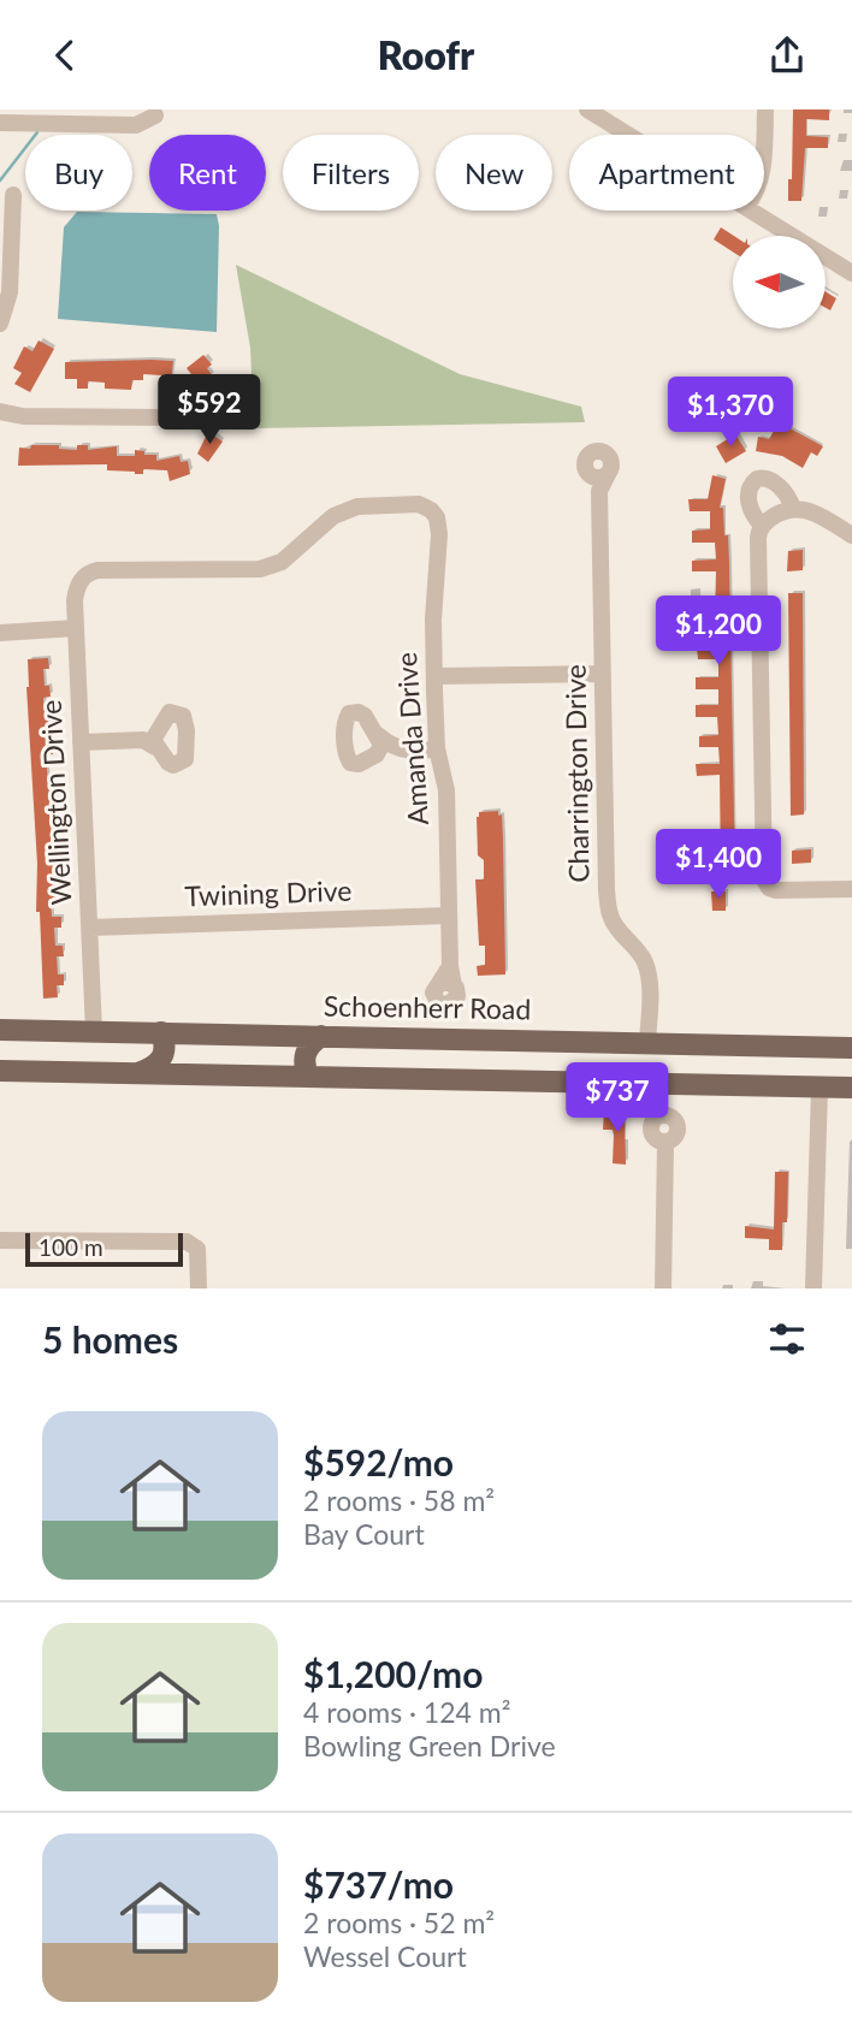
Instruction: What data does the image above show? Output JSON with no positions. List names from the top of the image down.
{
  "streets": {
    "main road": ["Schoenherr Road"],
    "street": [
      "Amanda Drive",
      "Charrington Drive",
      "Wellington Drive",
      "Twining Drive"
    ]
  },
  "crossings": [
    ["Amanda Drive", "Wellington Drive"],
    ["Amanda Drive", "Twining Drive"],
    ["Charrington Drive", "Schoenherr Road"],
    ["Wellington Drive", "Twining Drive"],
    ["Wellington Drive", "Schoenherr Road"]
  ],
  "scale_bar": "100 m",
  "north": "left",
  "page": {
    "header": "Roofr",
    "chip": [
      "Buy",
      "Rent",
      "Filters",
      "New",
      "Apartment"
    ],
    "price": [
      "$592",
      "$1,370",
      "$1,200",
      "$1,400",
      "$737"
    ],
    "scale": "100 m",
    "heading": "5 homes",
    "list": [
      {
        "name": "$592/mo",
        "note": "2 rooms · 58 m² · Bay Court"
      },
      {
        "name": "$1,200/mo",
        "note": "4 rooms · 124 m² · Bowling Green Drive"
      },
      {
        "name": "$737/mo",
        "note": "2 rooms · 52 m² · Wessel Court"
      }
    ]
  }
}
